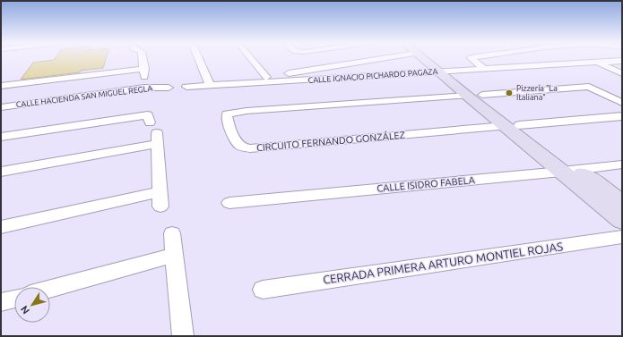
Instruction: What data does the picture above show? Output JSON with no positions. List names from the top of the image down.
{
  "streets": {
    "street": [
      "CALLE IGNACIO PICHARDO PAGAZA",
      "CALLE HACIENDA SAN MIGUEL REGLA",
      "CIRCUITO FERNANDO GONZÁLEZ",
      "CALLE ISIDRO FABELA",
      "CERRADA PRIMERA ARTURO MONTIEL ROJAS"
    ]
  },
  "places": ["Pizzería \"La Italiana\""],
  "north": "bottom left"
}
